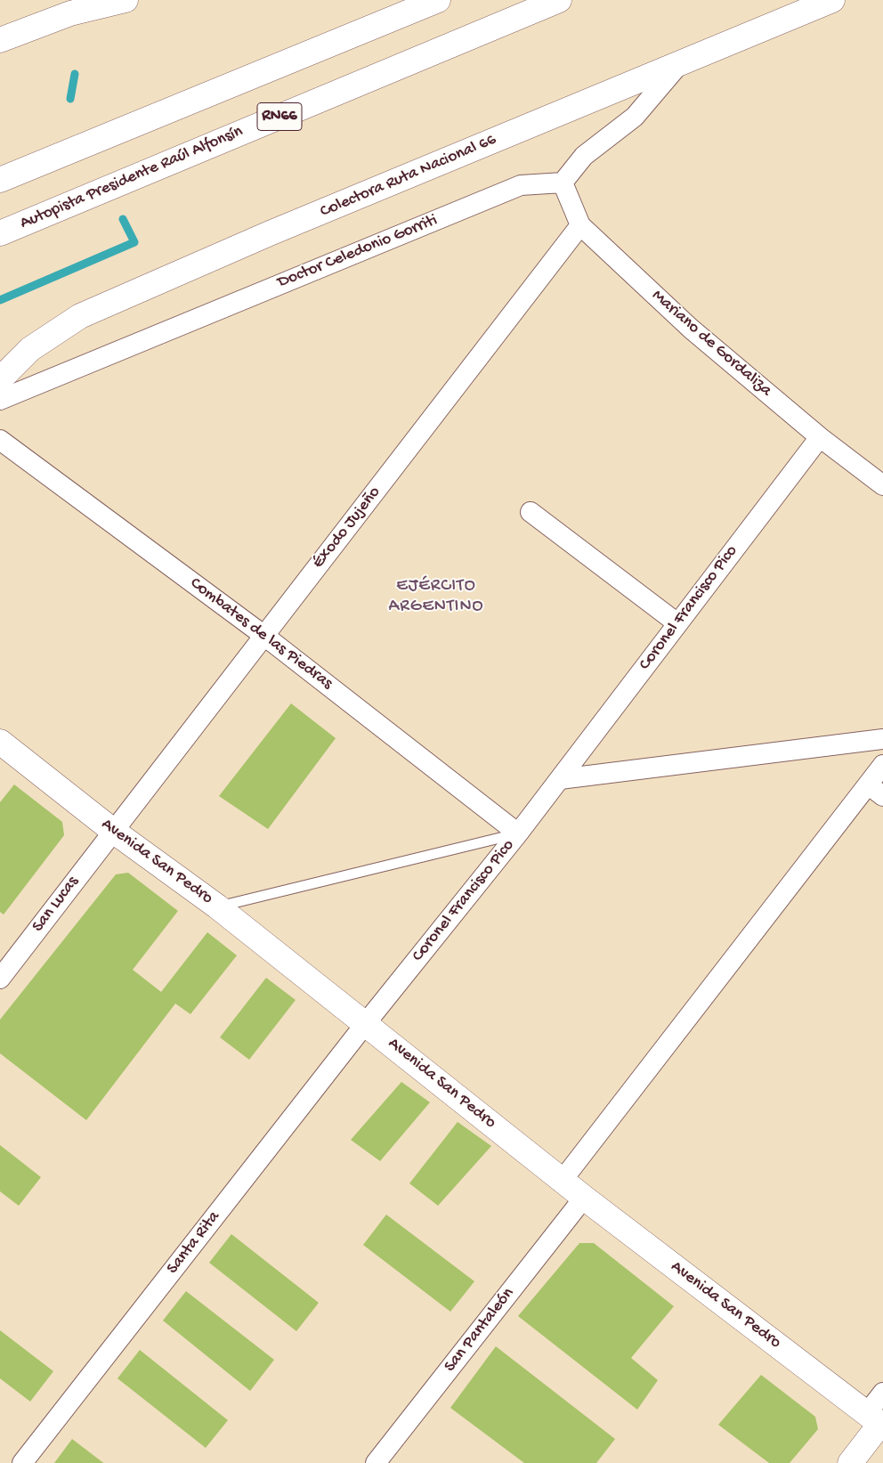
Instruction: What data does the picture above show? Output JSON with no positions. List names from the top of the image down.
{
  "streets": {
    "main road": [
      "RN66",
      "Colectora Ruta Nacional 66",
      "Autopista Presidente Raúl Alfonsín",
      "Avenida San Pedro"
    ],
    "street": [
      "Doctor Celedonio Gorriti",
      "Mariano de Gordaliza",
      "Éxodo Jujeño",
      "Coronel Francisco Pico",
      "Combates de las Piedras",
      "San Lucas",
      "Santa Rita",
      "San Pantaleón"
    ]
  },
  "crossings": [
    ["Doctor Celedonio Gorriti", "Mariano de Gordaliza"],
    ["Mariano de Gordaliza", "Éxodo Jujeño"],
    ["Mariano de Gordaliza", "Coronel Francisco Pico"],
    ["Éxodo Jujeño", "Combates de las Piedras"],
    ["Éxodo Jujeño", "Avenida San Pedro"],
    ["Éxodo Jujeño", "San Lucas"],
    ["Coronel Francisco Pico", "Combates de las Piedras"],
    ["Coronel Francisco Pico", "Avenida San Pedro"],
    ["Coronel Francisco Pico", "Santa Rita"],
    ["Avenida San Pedro", "San Lucas"],
    ["Avenida San Pedro", "Santa Rita"],
    ["Avenida San Pedro", "San Pantaleón"]
  ],
  "districts": ["EJÉRCITO ARGENTINO"]
}
